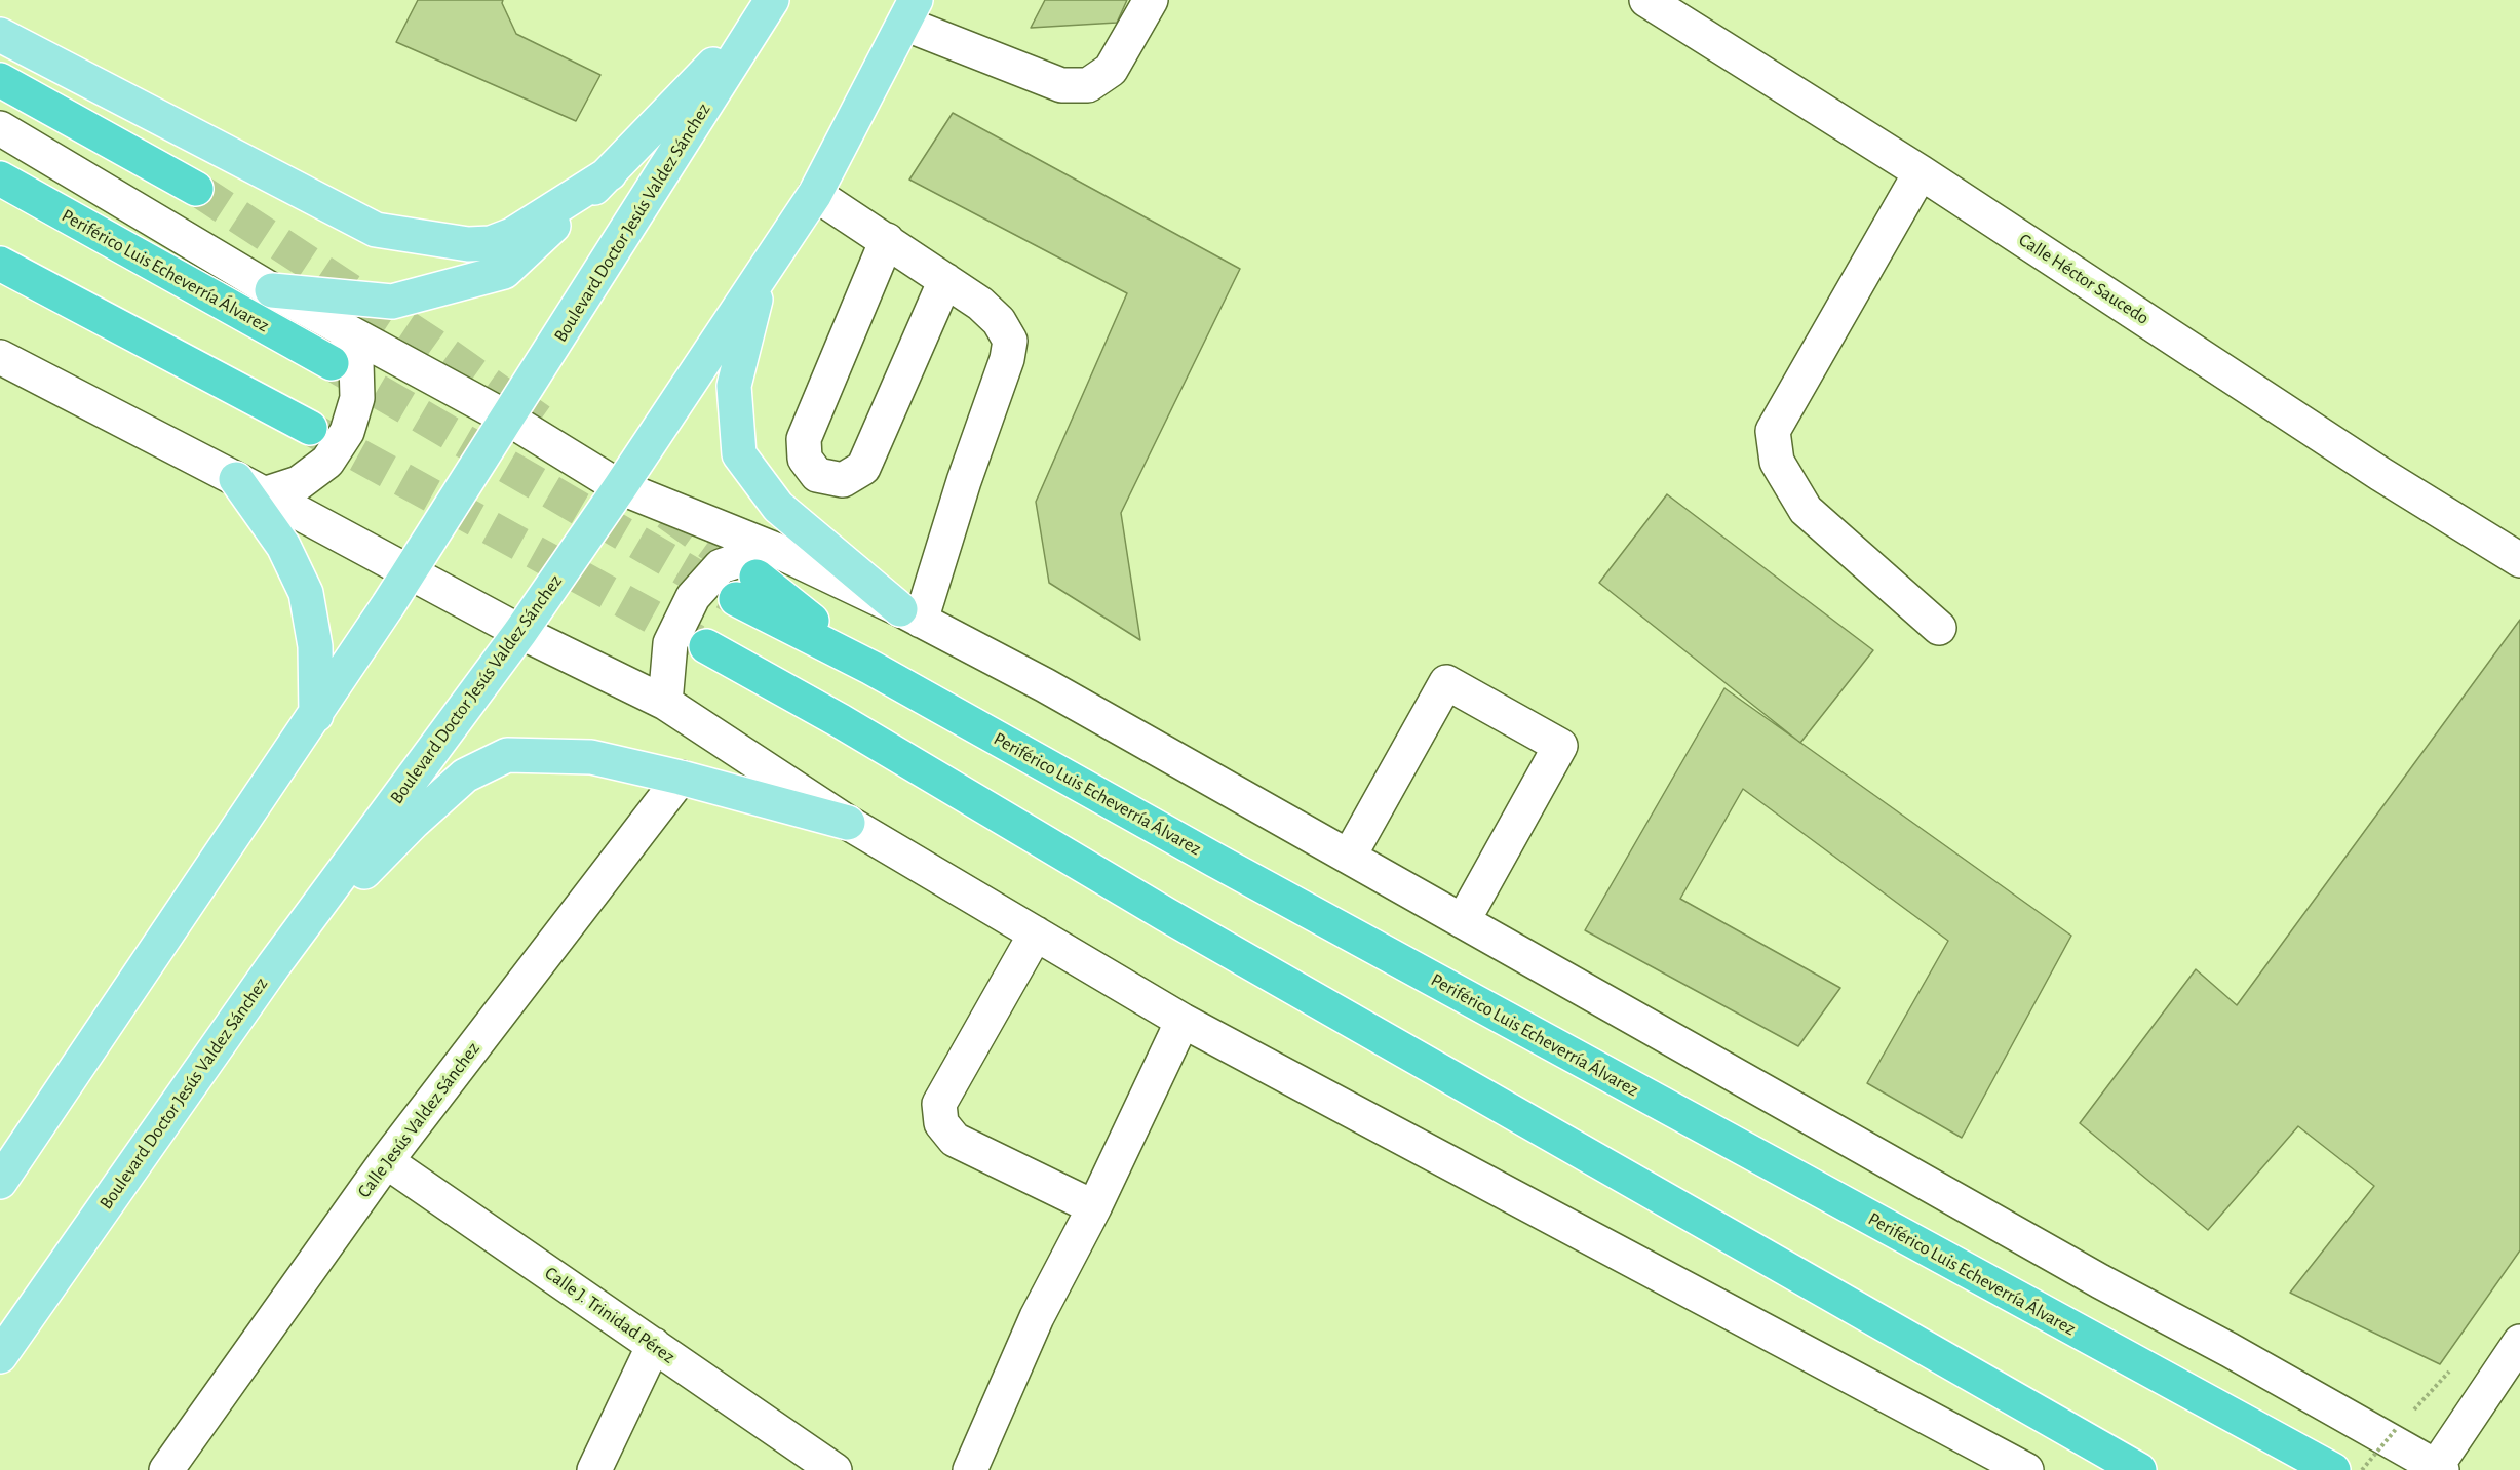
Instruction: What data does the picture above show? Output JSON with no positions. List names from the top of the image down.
{
  "streets": {
    "highway": ["Periférico Luis Echeverría Álvarez"],
    "main road": ["Boulevard Doctor Jesús Valdez Sánchez"],
    "street": ["Calle Héctor Saucedo", "Calle Jesús Valdez Sánchez", "Calle J. Trinidad Pérez"]
  },
  "crossings": [
    ["Calle Jesús Valdez Sánchez", "Calle J. Trinidad Pérez"]
  ]
}
